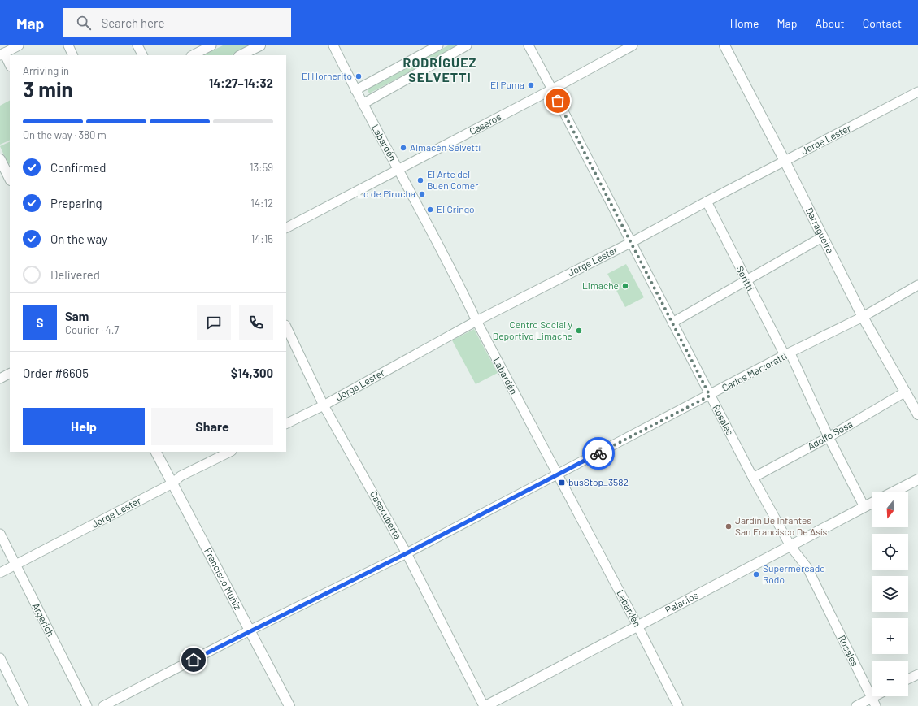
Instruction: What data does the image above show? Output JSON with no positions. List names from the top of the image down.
{
  "streets": {
    "street": [
      "Caseros",
      "Jorge Lester",
      "Labardén",
      "Darragueira",
      "Seritti",
      "Carlos Marzoratti",
      "Rosales",
      "Adolfo Sosa",
      "Casacuberta",
      "Francisco Muñiz",
      "Palacios",
      "Argerich"
    ]
  },
  "crossings": [
    ["Caseros", "Labardén"],
    ["Caseros", "Rosales"],
    ["Jorge Lester", "Labardén"],
    ["Jorge Lester", "Darragueira"],
    ["Jorge Lester", "Seritti"],
    ["Jorge Lester", "Rosales"],
    ["Jorge Lester", "Casacuberta"],
    ["Jorge Lester", "Francisco Muñiz"],
    ["Jorge Lester", "Argerich"],
    ["Labardén", "Carlos Marzoratti"],
    ["Labardén", "Palacios"],
    ["Darragueira", "Carlos Marzoratti"],
    ["Darragueira", "Adolfo Sosa"],
    ["Seritti", "Carlos Marzoratti"],
    ["Seritti", "Adolfo Sosa"],
    ["Seritti", "Palacios"],
    ["Carlos Marzoratti", "Rosales"],
    ["Carlos Marzoratti", "Casacuberta"],
    ["Carlos Marzoratti", "Francisco Muñiz"],
    ["Rosales", "Adolfo Sosa"],
    ["Rosales", "Palacios"],
    ["Casacuberta", "Palacios"]
  ],
  "districts": ["RODRÍGUEZ SELVETTI"],
  "places": {
    "other": [
      "El Hornerito",
      "El Puma",
      "Almacén Selvetti",
      "El Arte del Buen Comer",
      "Lo de Pirucha",
      "El Gringo",
      "Limache",
      "Centro Social y Deportivo Limache",
      "Jardín De Infantes San Francisco De Asís",
      "Supermercado Rodo"
    ],
    "transit": ["busStop_3582"]
  },
  "north": "bottom",
  "page": {
    "header": "Map",
    "search": "Search here",
    "nav": [
      "Home",
      "Map",
      "About",
      "Contact"
    ],
    "heading": ["3 min", "Arriving in", "14:27–14:32"],
    "panel": [
      "Sam",
      "Courier · 4.7",
      "Order #6605",
      "$14,300"
    ],
    "bar": "On the way · 380 m",
    "list": [
      ["Confirmed", "13:59"],
      ["Preparing", "14:12"],
      ["On the way", "14:15"],
      "Delivered"
    ],
    "round": "S",
    "buttons": ["Help", "Share"],
    "map_buttons": ["+", "−"]
  }
}
